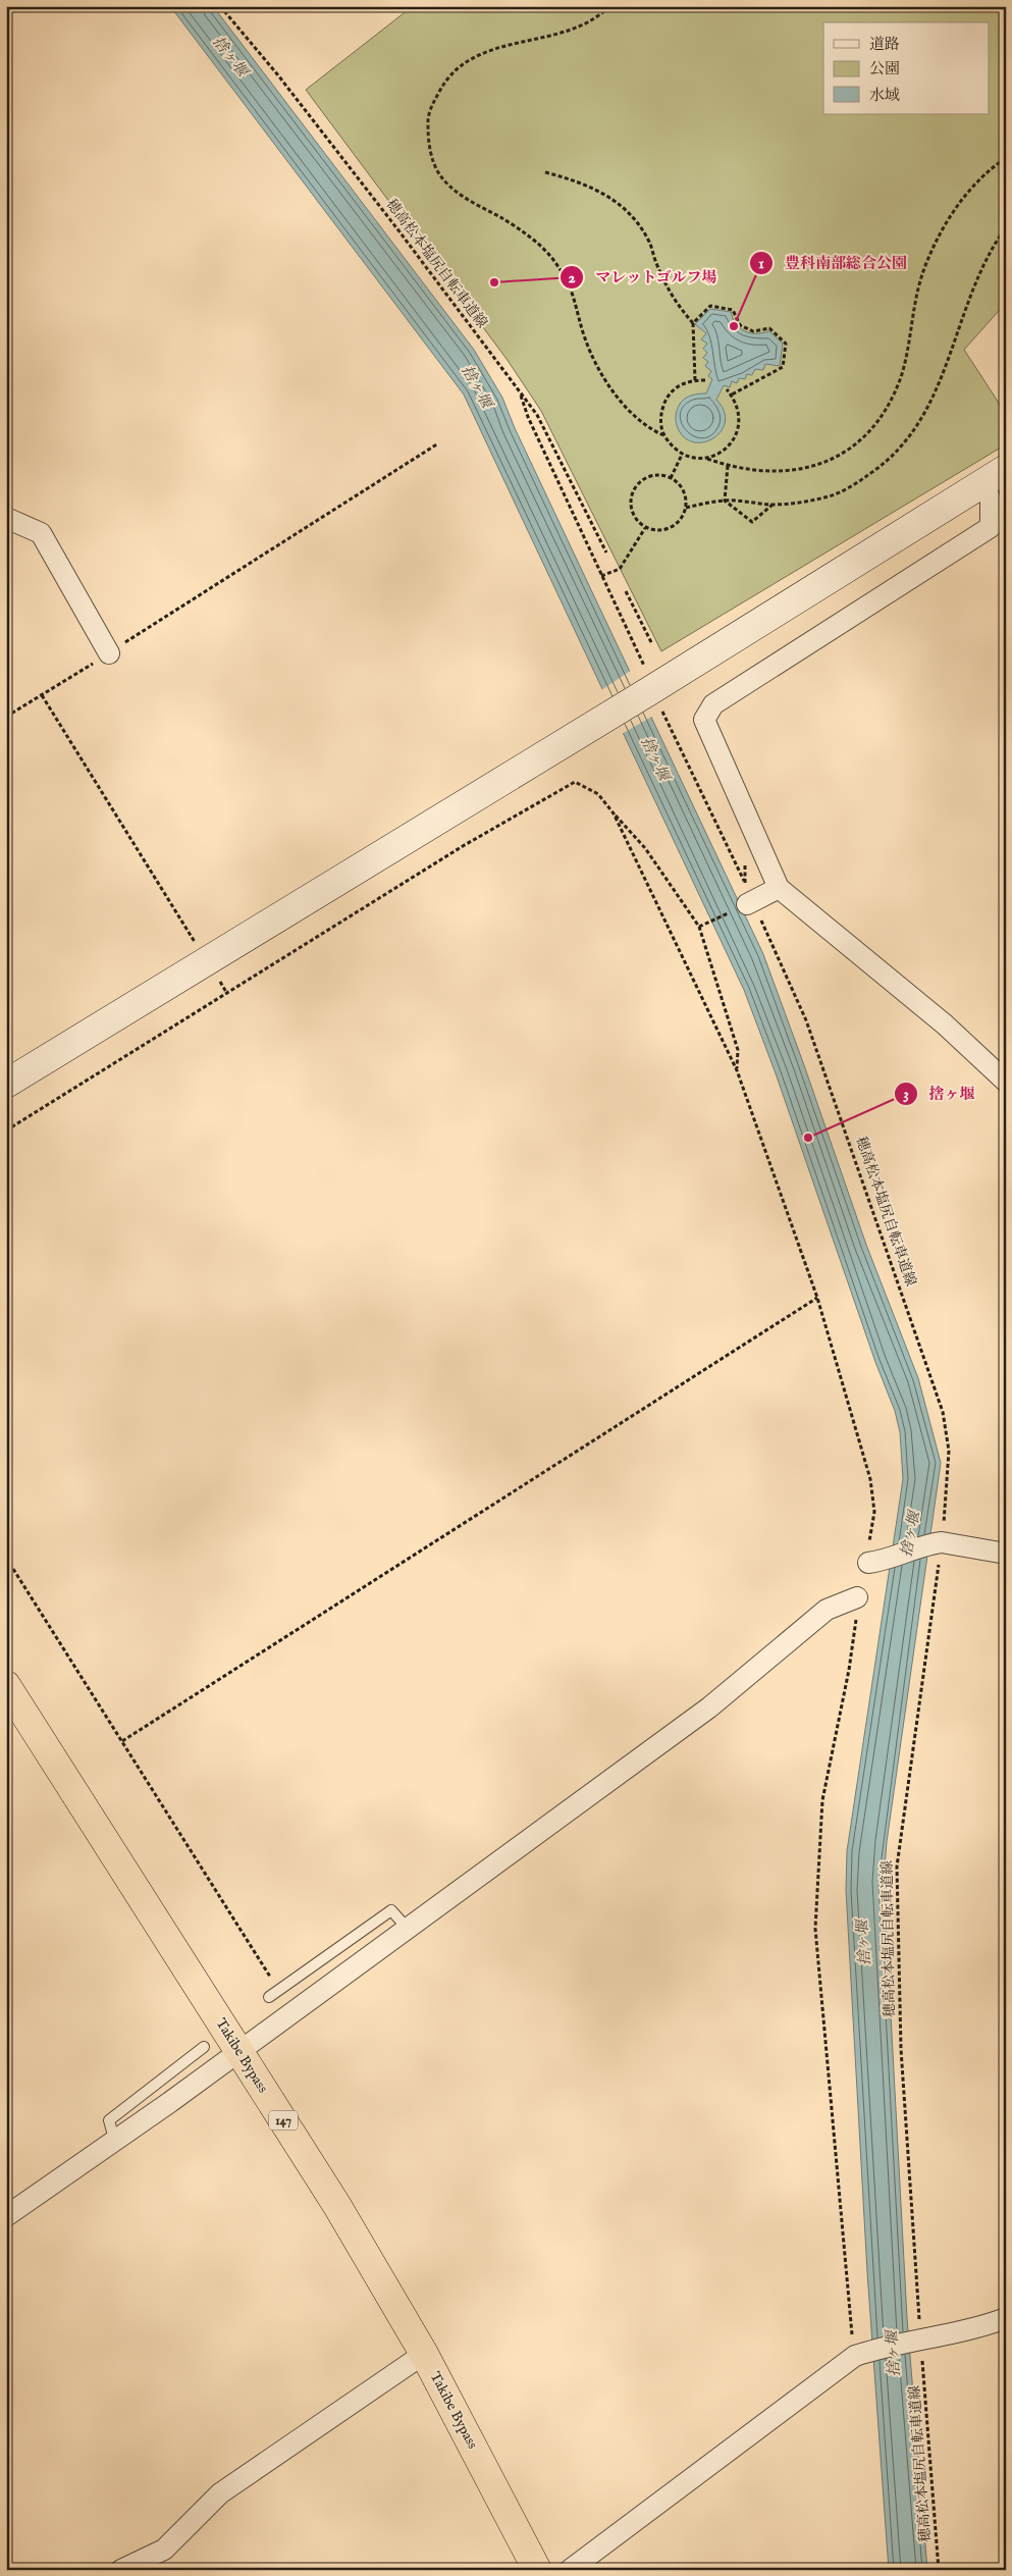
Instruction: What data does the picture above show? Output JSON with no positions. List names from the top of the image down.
{
  "streets": {
    "highway": ["Takibe Bypass", "147"],
    "path": ["穂高松本塩尻自転車道線"]
  },
  "water": ["捨ヶ堰"],
  "places": ["マレットゴルフ場", "豊科南部総合公園", "捨ヶ堰"],
  "legend": ["道路", "公園", "水域"]
}
